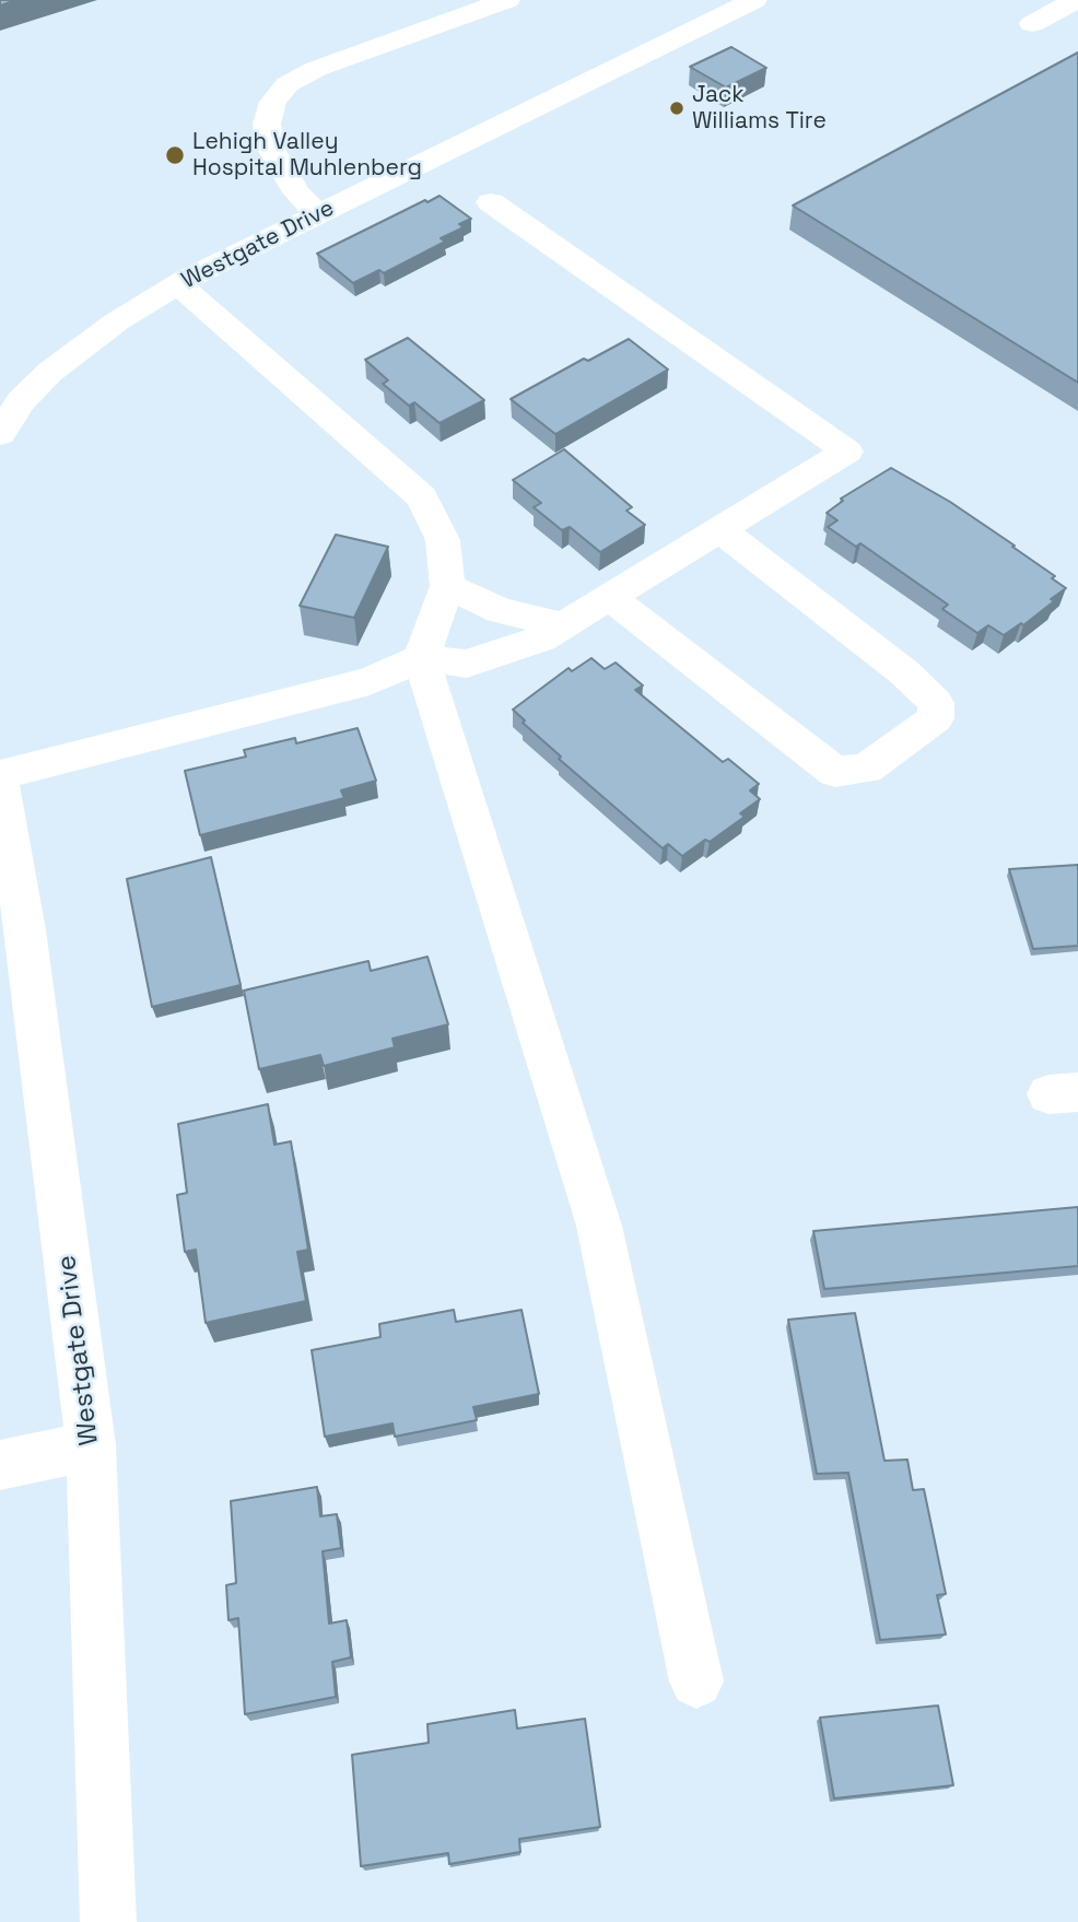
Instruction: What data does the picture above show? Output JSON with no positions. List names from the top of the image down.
{
  "streets": {
    "street": ["Westgate Drive"]
  },
  "places": ["Jack Williams Tire", "Lehigh Valley Hospital Muhlenberg"]
}
